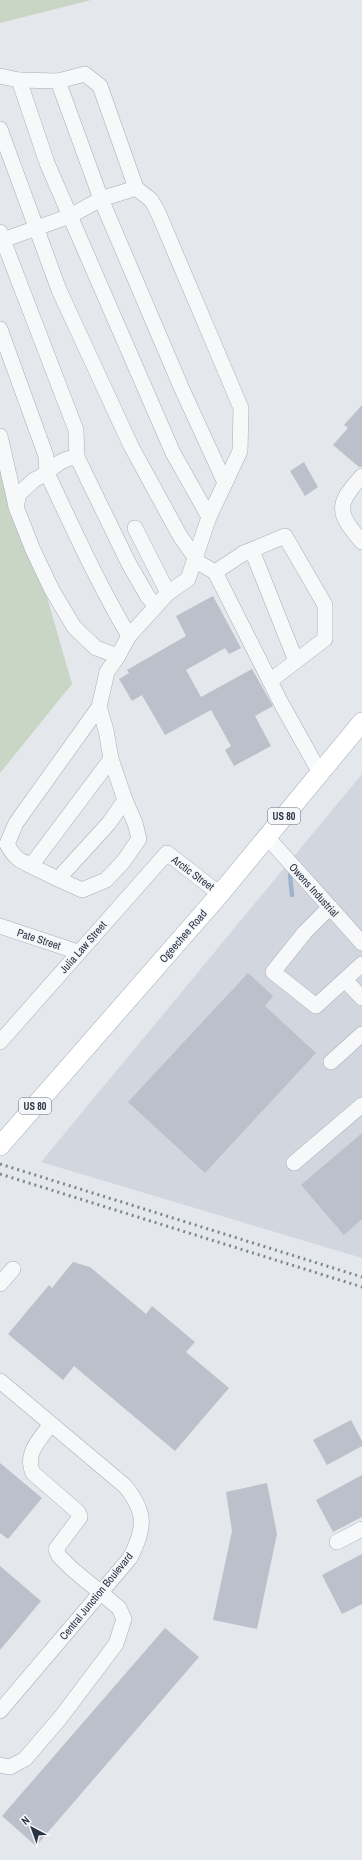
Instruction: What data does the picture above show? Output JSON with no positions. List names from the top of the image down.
{
  "streets": {
    "main road": ["US 80", "Ogeechee Road"],
    "street": [
      "Arctic Street",
      "Owens Industrial",
      "Pate Street",
      "Julia Law Street",
      "Central Junction Boulevard"
    ]
  },
  "crossings": [
    ["Arctic Street", "Ogeechee Road"],
    ["Arctic Street", "Julia Law Street"],
    ["Owens Industrial", "Ogeechee Road"],
    ["Pate Street", "Julia Law Street"]
  ],
  "north": "top left"
}
